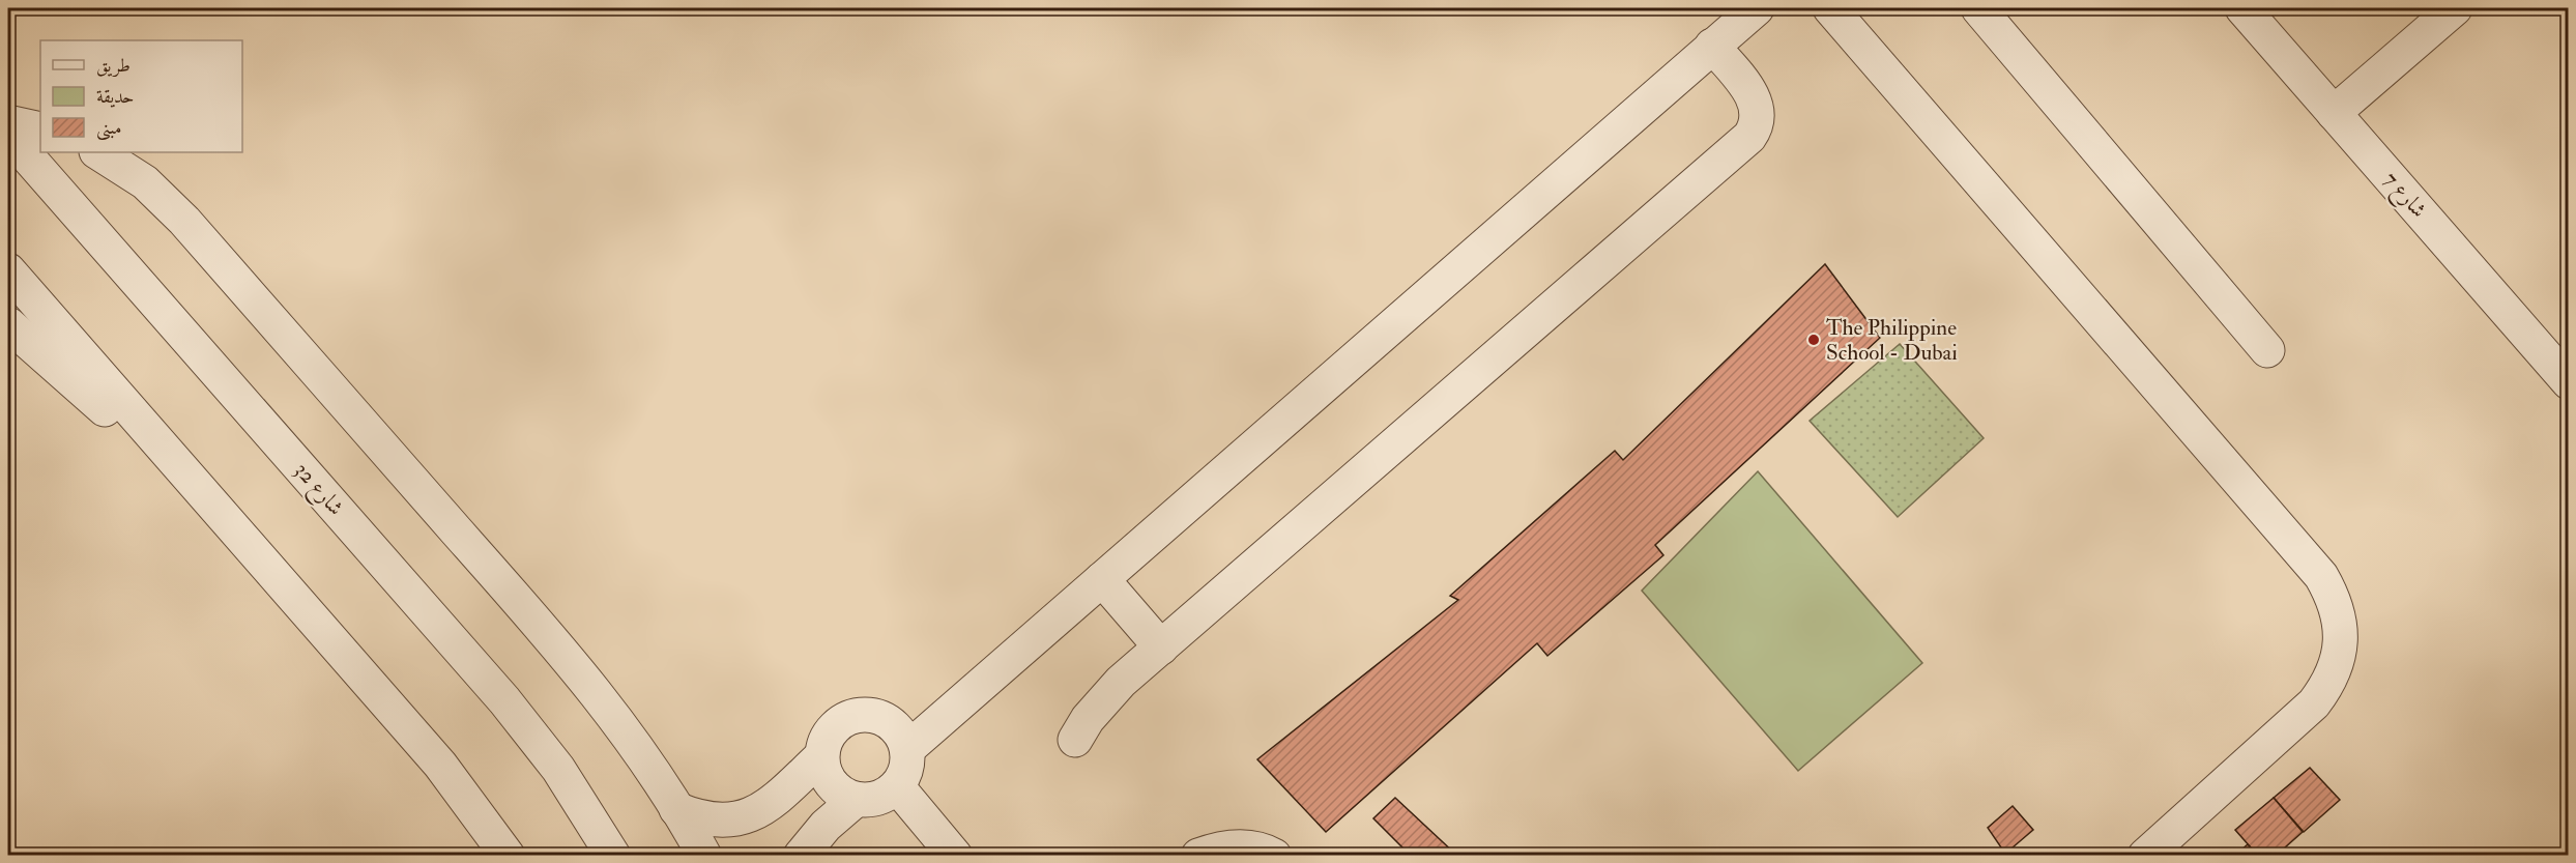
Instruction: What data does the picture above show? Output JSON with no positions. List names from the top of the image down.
{
  "streets": {
    "street": ["شارع 7", "شارع 32"]
  },
  "places": ["The Philippine School - Dubai"],
  "legend": ["طريق", "حديقة", "مبنى"]
}
